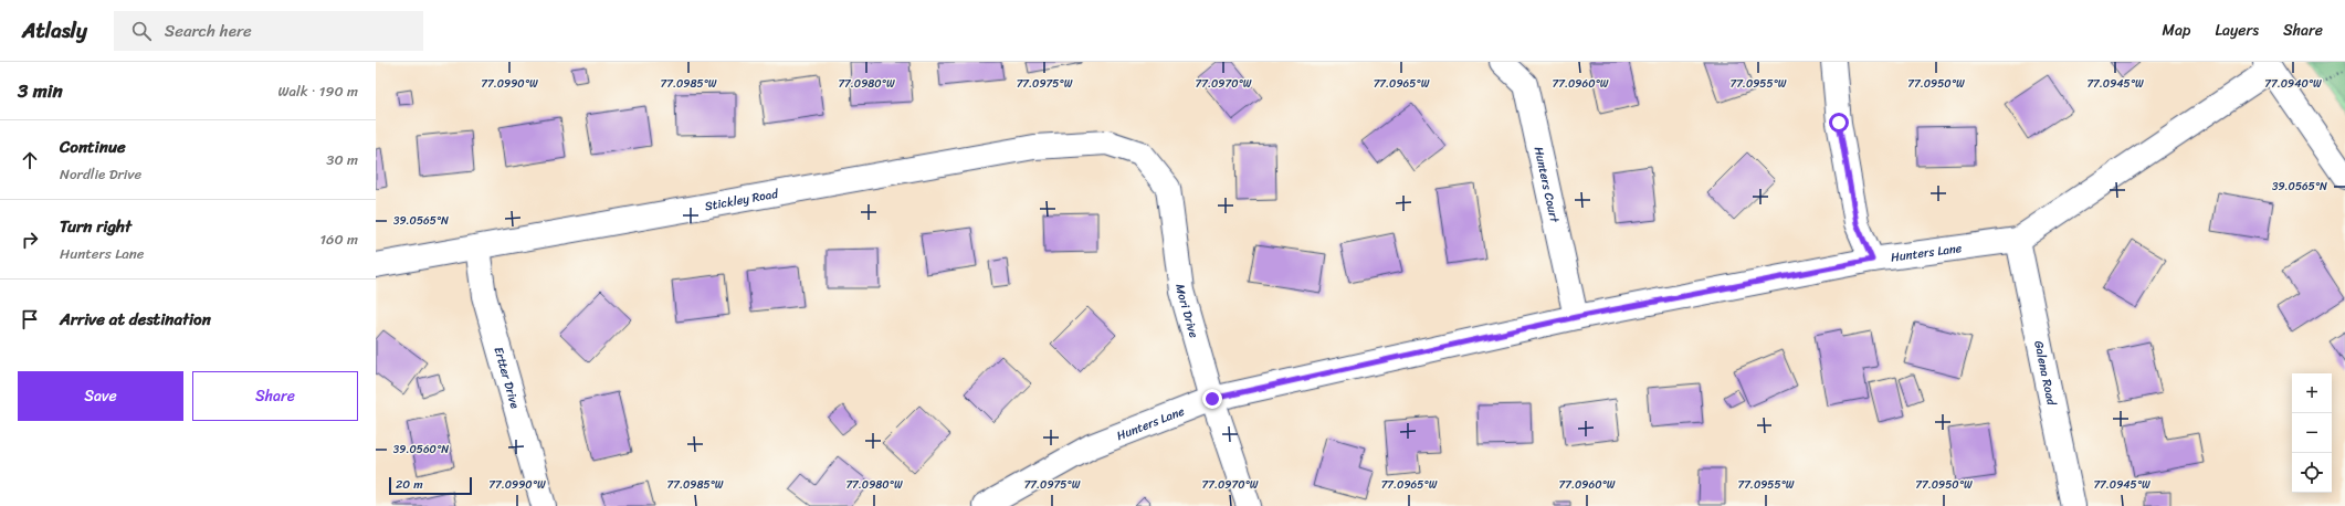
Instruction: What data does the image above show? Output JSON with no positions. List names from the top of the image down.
{
  "streets": {
    "street": [
      "Hunters Court",
      "Stickley Road",
      "Hunters Lane",
      "Mori Drive",
      "Galena Road",
      "Ertter Drive"
    ]
  },
  "crossings": [
    ["Hunters Court", "Hunters Lane"],
    ["Stickley Road", "Mori Drive"],
    ["Stickley Road", "Ertter Drive"],
    ["Hunters Lane", "Mori Drive"],
    ["Hunters Lane", "Galena Road"]
  ],
  "scale_bar": "20 m",
  "page": {
    "header": "Atlasly",
    "search": "Search here",
    "nav": ["Map", "Layers", "Share"],
    "heading": ["3 min", "Walk · 190 m"],
    "list": [
      ["Continue", "Nordlie Drive", "30 m"],
      ["Turn right", "Hunters Lane", "160 m"],
      "Arrive at destination"
    ],
    "buttons": ["Save", "Share"],
    "map_buttons": ["+", "−"],
    "scale": "20 m"
  },
  "coordinates": [
    "77.0990°W",
    "77.0985°W",
    "77.0980°W",
    "77.0975°W",
    "77.0970°W",
    "77.0965°W",
    "77.0960°W",
    "77.0955°W",
    "77.0950°W",
    "77.0945°W",
    "77.0940°W",
    "39.0565°N",
    "39.0560°N"
  ]
}
